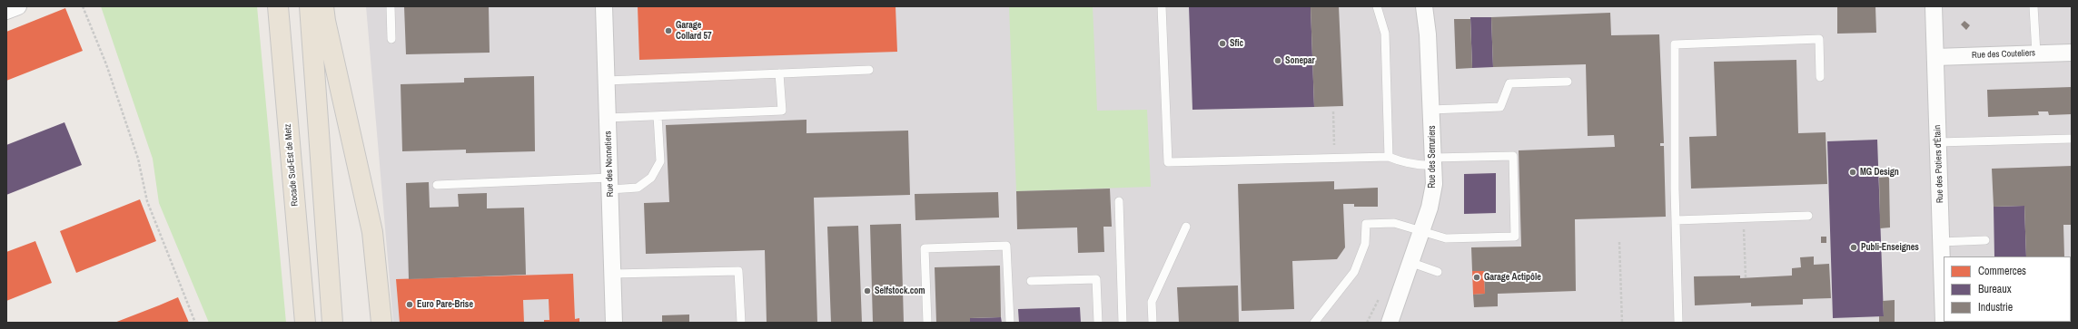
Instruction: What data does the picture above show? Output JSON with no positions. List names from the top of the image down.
{
  "streets": {
    "highway": ["Rocade Sud-Est de Metz"],
    "street": [
      "Rue des Couteliers",
      "Rue des Serruriers",
      "Rue des Nonnetiers",
      "Rue des Potiers d'Étain"
    ]
  },
  "crossings": [
    ["Rue des Couteliers", "Rue des Potiers d'Étain"]
  ],
  "places": [
    "Garage Collard 57",
    "Sfic",
    "Sonepar",
    "MG Design",
    "Publi-Enseignes",
    "Garage Actipôle",
    "Selfstock.com",
    "Euro Pare-Brise"
  ],
  "legend": ["Commerces", "Bureaux", "Industrie"]
}
